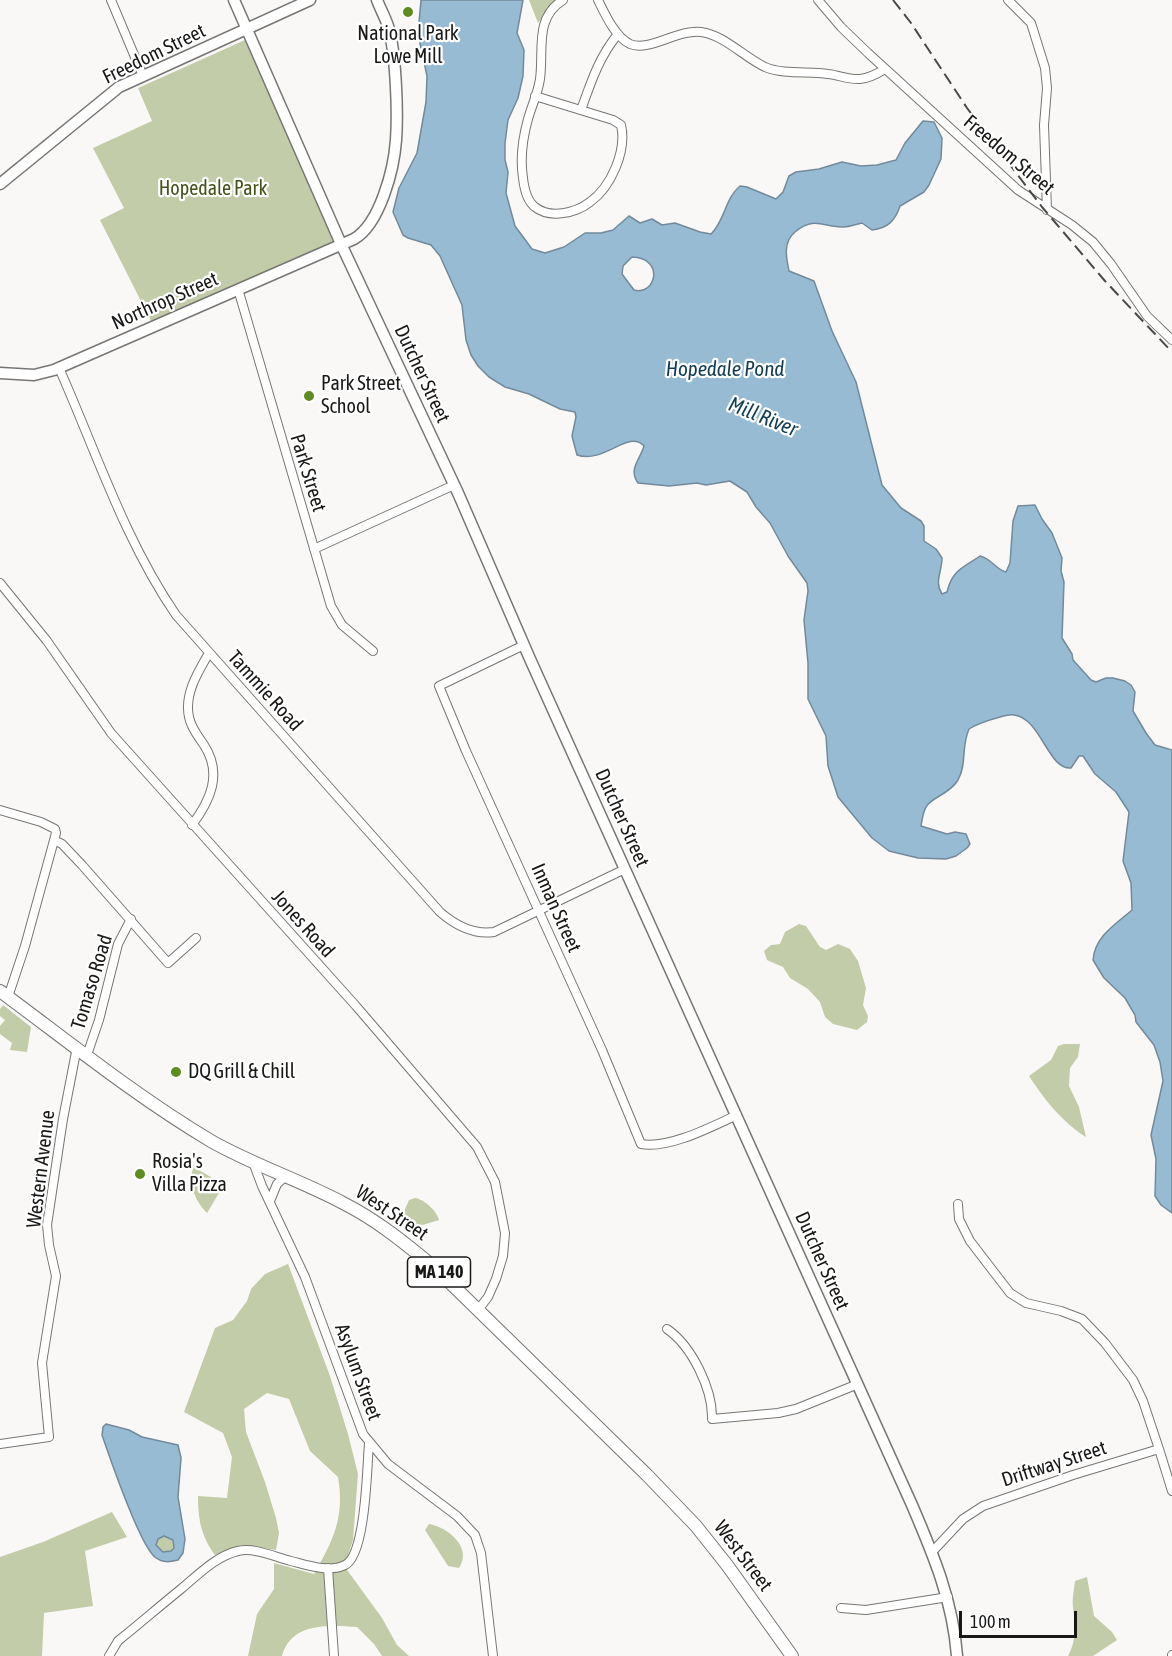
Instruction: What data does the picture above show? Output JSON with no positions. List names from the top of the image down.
{
  "streets": {
    "main road": ["West Street", "MA 140"],
    "street": [
      "Freedom Street",
      "Northrop Street",
      "Dutcher Street",
      "Park Street",
      "Tammie Road",
      "Inman Street",
      "Jones Road",
      "Tomaso Road",
      "Western Avenue",
      "Asylum Street",
      "Driftway Street"
    ]
  },
  "crossings": [
    ["Freedom Street", "Dutcher Street"],
    ["Northrop Street", "Dutcher Street"],
    ["Northrop Street", "Park Street"],
    ["Northrop Street", "Tammie Road"],
    ["Dutcher Street", "Tammie Road"],
    ["Dutcher Street", "Inman Street"],
    ["Dutcher Street", "Driftway Street"],
    ["Tammie Road", "Inman Street"],
    ["Jones Road", "West Street"],
    ["Tomaso Road", "West Street"],
    ["Western Avenue", "West Street"],
    ["West Street", "Asylum Street"]
  ],
  "water": ["Hopedale Pond", "Mill River"],
  "parks": ["Hopedale Park"],
  "places": [
    "National Park Lowe Mill",
    "Park Street School",
    "DQ Grill & Chill",
    "Rosia's Villa Pizza"
  ],
  "scale_bar": "100 m"
}
